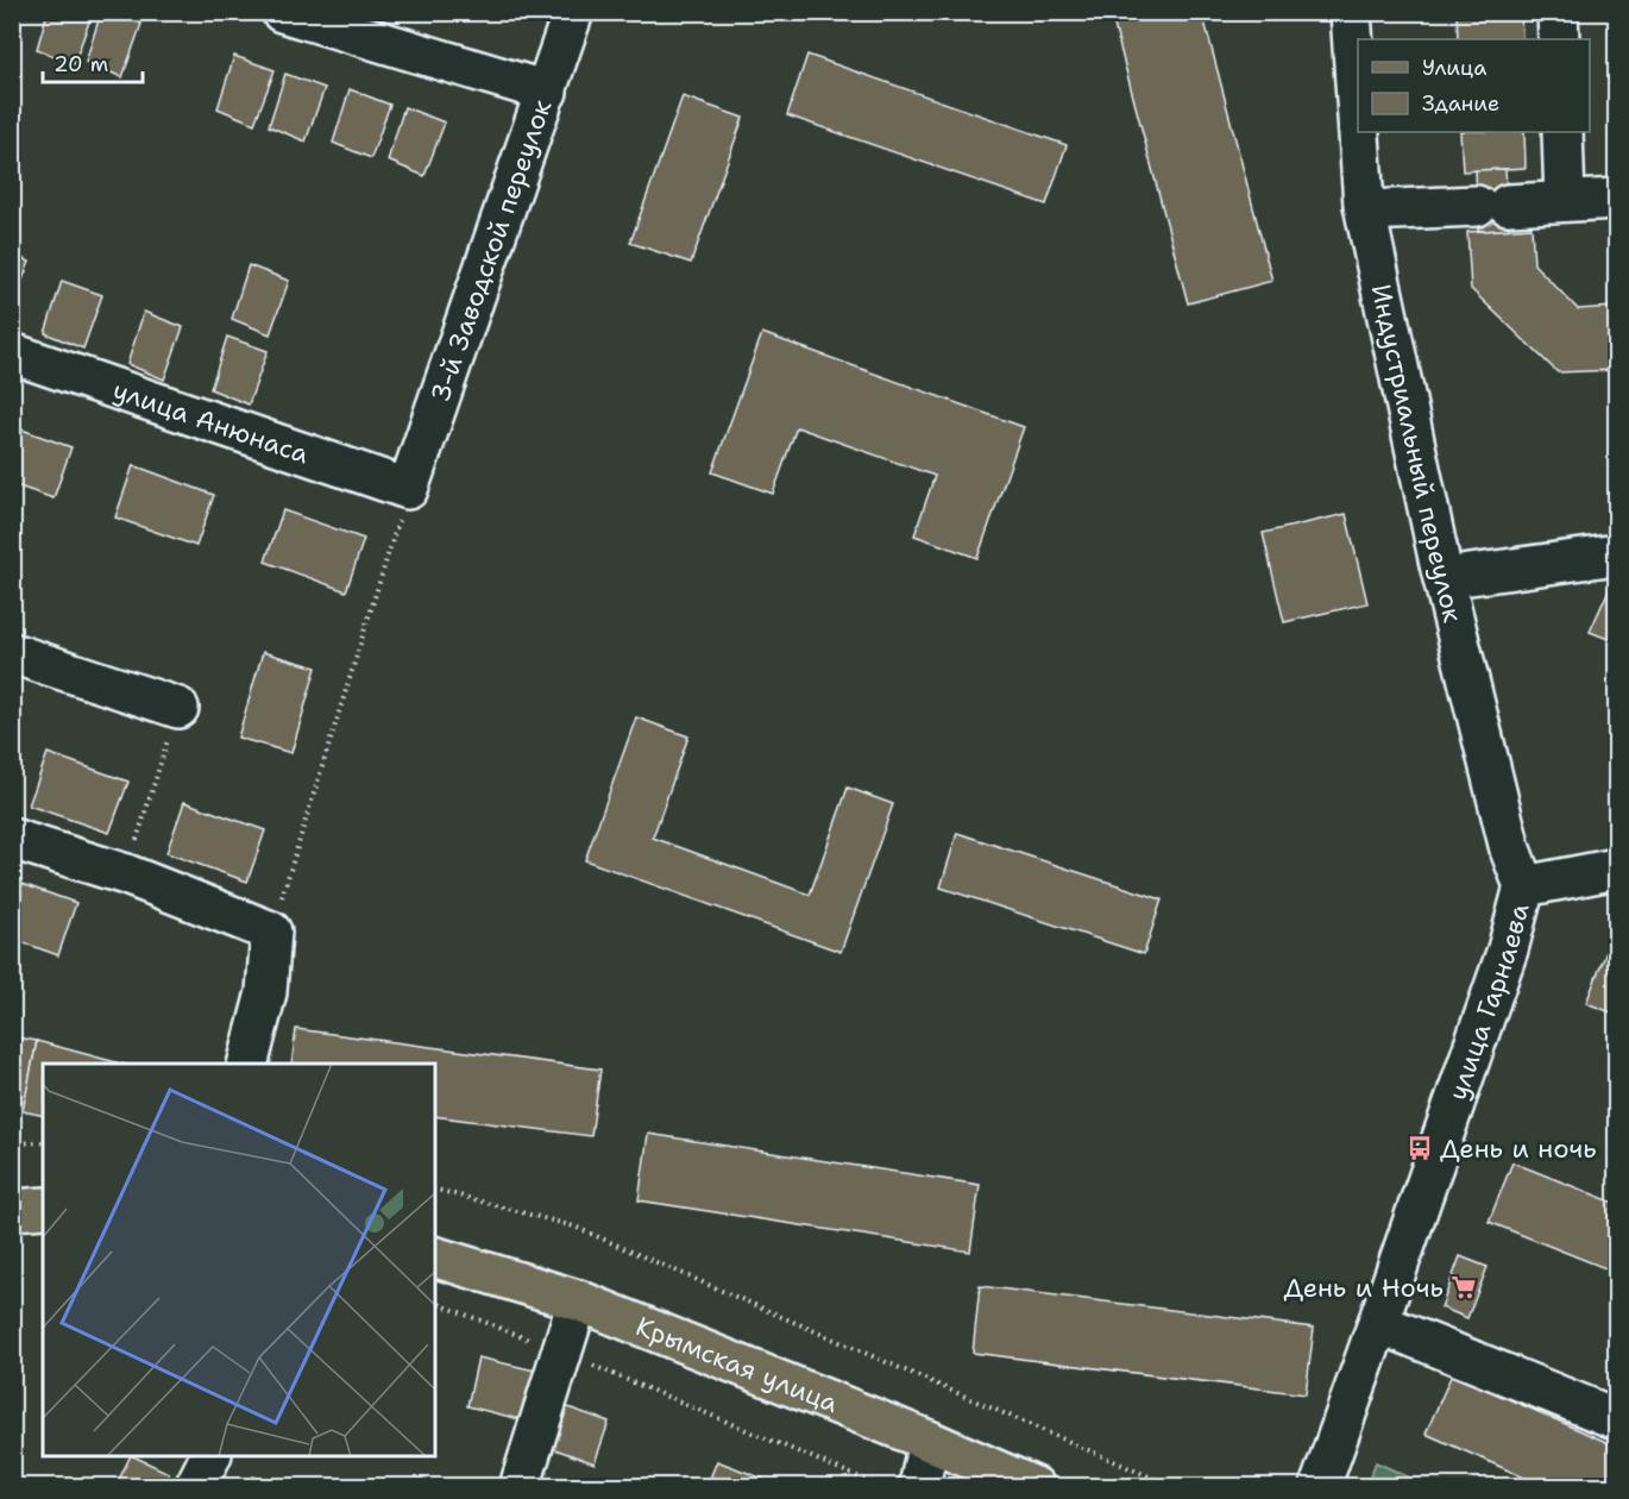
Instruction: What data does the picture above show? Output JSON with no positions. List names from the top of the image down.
{
  "streets": {
    "main road": ["Крымская улица"],
    "street": [
      "3-й Заводской переулок",
      "улица Анюнаса",
      "Индустриальный переулок",
      "улица Гарнаева"
    ]
  },
  "crossings": [
    ["3-й Заводской переулок", "улица Анюнаса"],
    ["Индустриальный переулок", "улица Гарнаева"]
  ],
  "places": {
    "bus stop": ["День и ночь"],
    "supermarket": ["День и Ночь"]
  },
  "legend": ["Улица", "Здание"],
  "scale_bar": "20 m"
}
